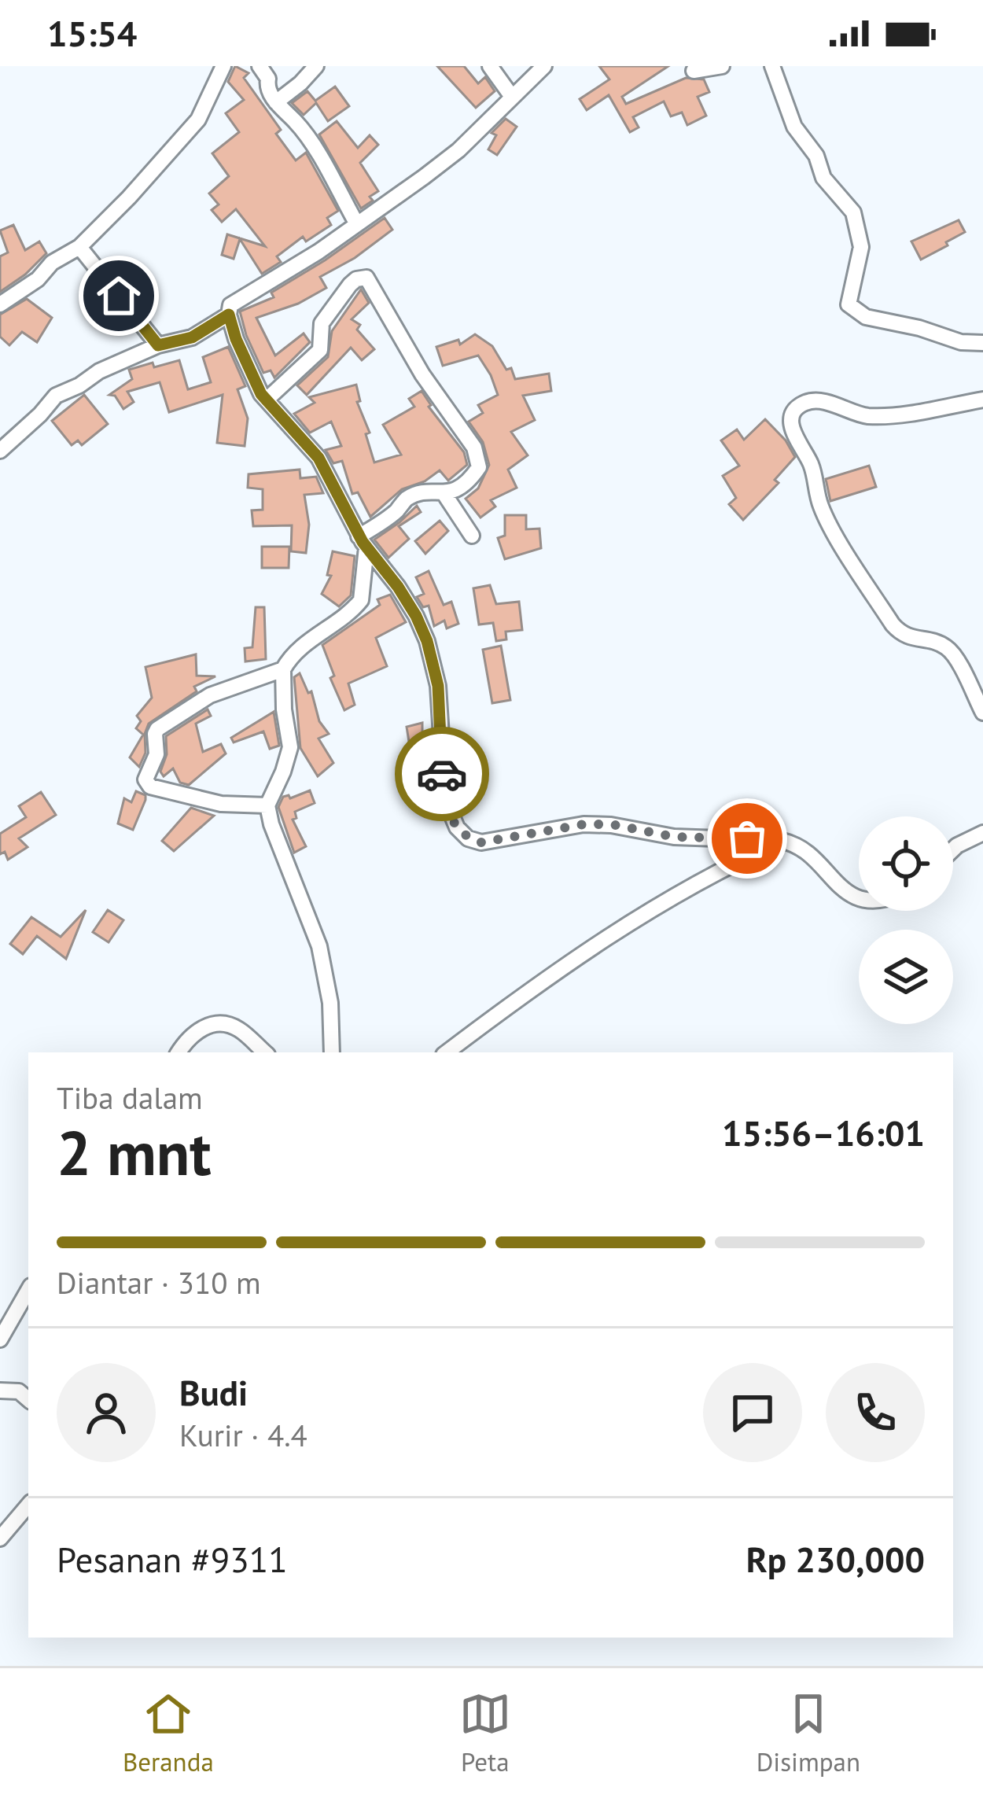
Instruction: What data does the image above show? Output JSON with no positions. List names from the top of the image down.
{
  "page": {
    "status": "15:54",
    "heading": ["2 mnt", "Tiba dalam", "15:56–16:01"],
    "panel": [
      "Budi",
      "Kurir · 4.4",
      "Pesanan #9311",
      "Rp 230,000"
    ],
    "bar": "Diantar · 310 m",
    "tabs": ["Beranda", "Peta", "Disimpan"]
  }
}
